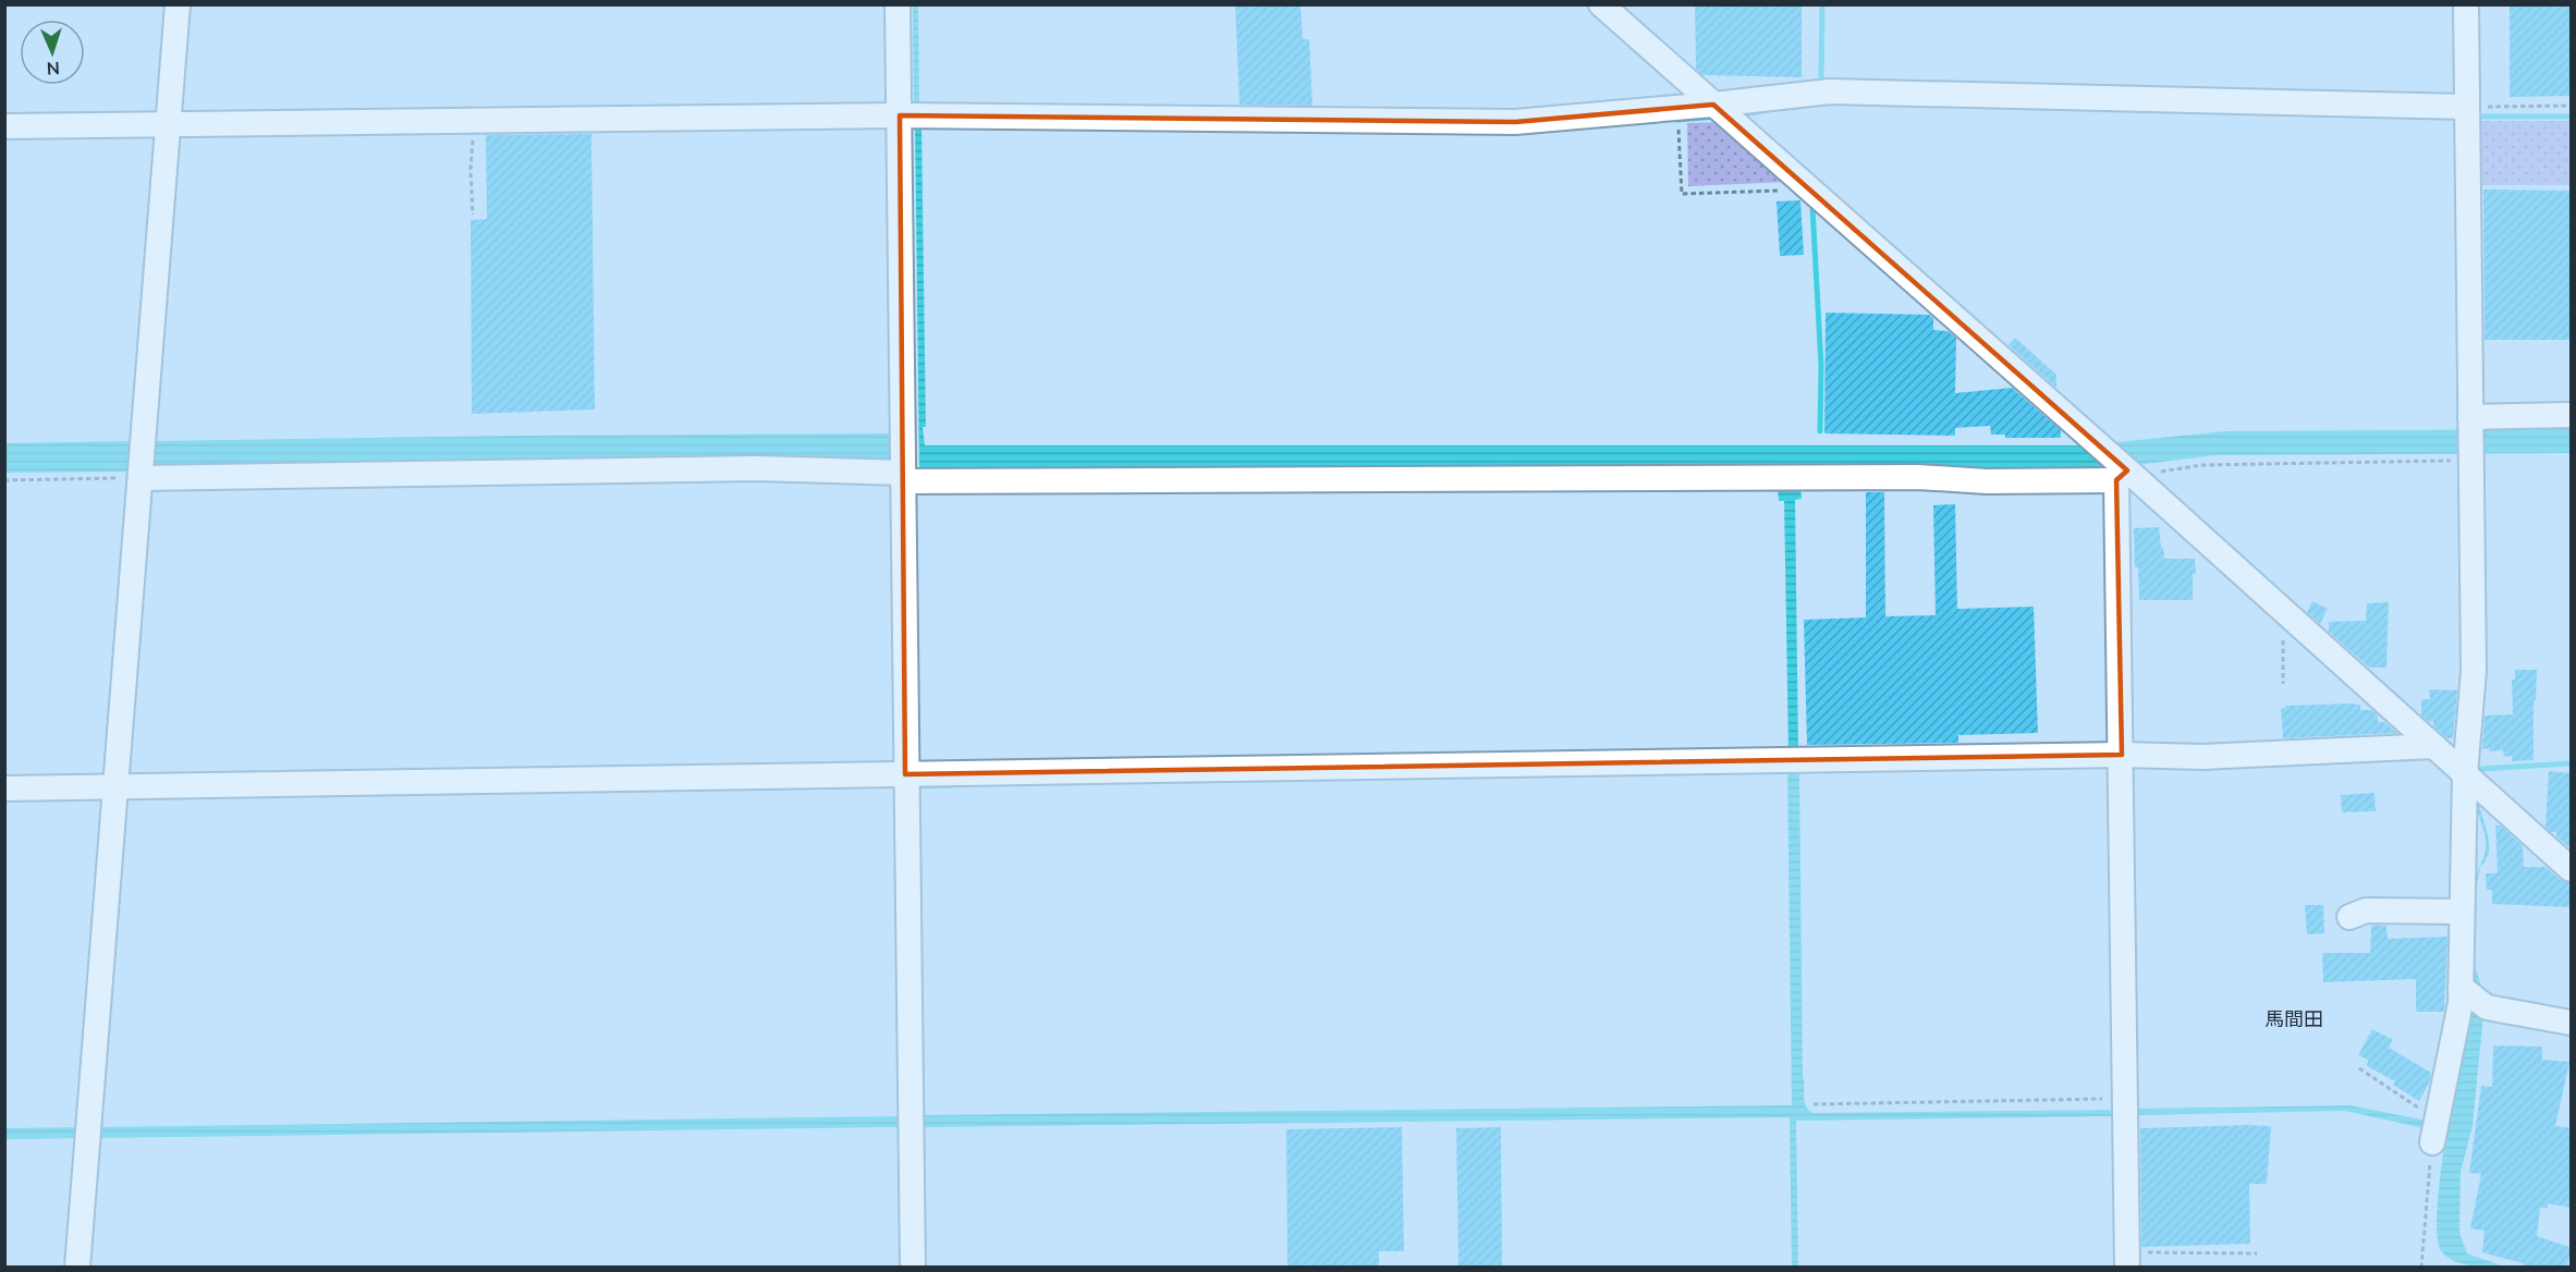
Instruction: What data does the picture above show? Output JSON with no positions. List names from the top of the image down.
{
  "districts": ["馬間田"],
  "north": "bottom"
}
